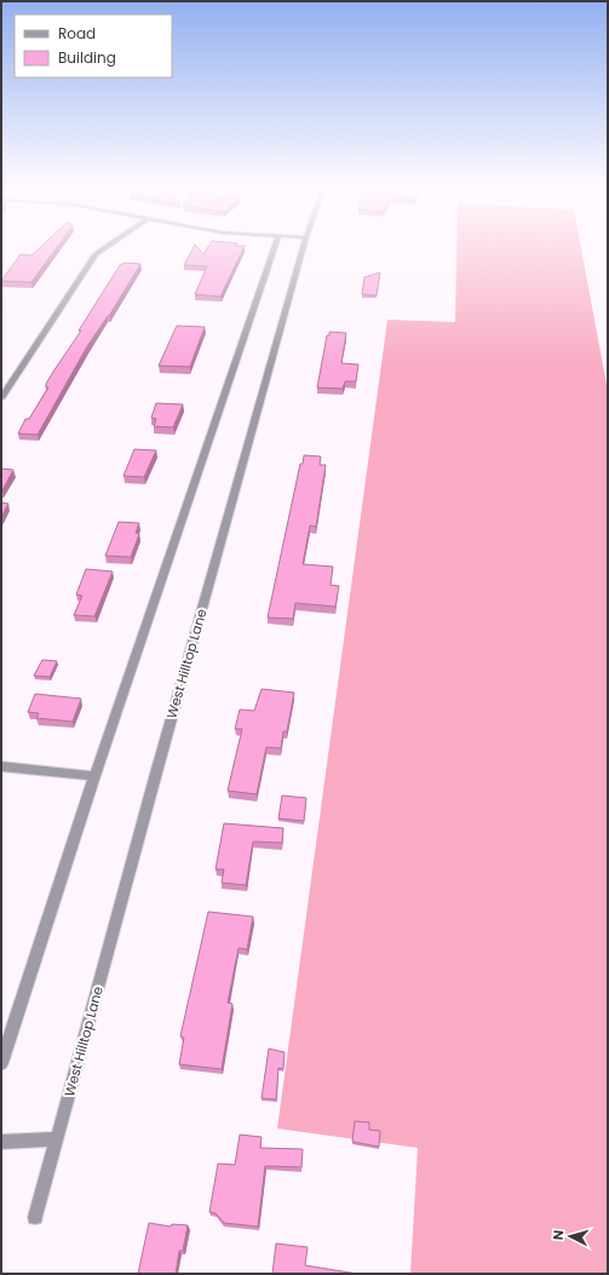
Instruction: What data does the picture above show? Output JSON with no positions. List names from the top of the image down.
{
  "streets": {
    "street": ["West Hilltop Lane"]
  },
  "legend": ["Road", "Building"],
  "north": "left"
}
